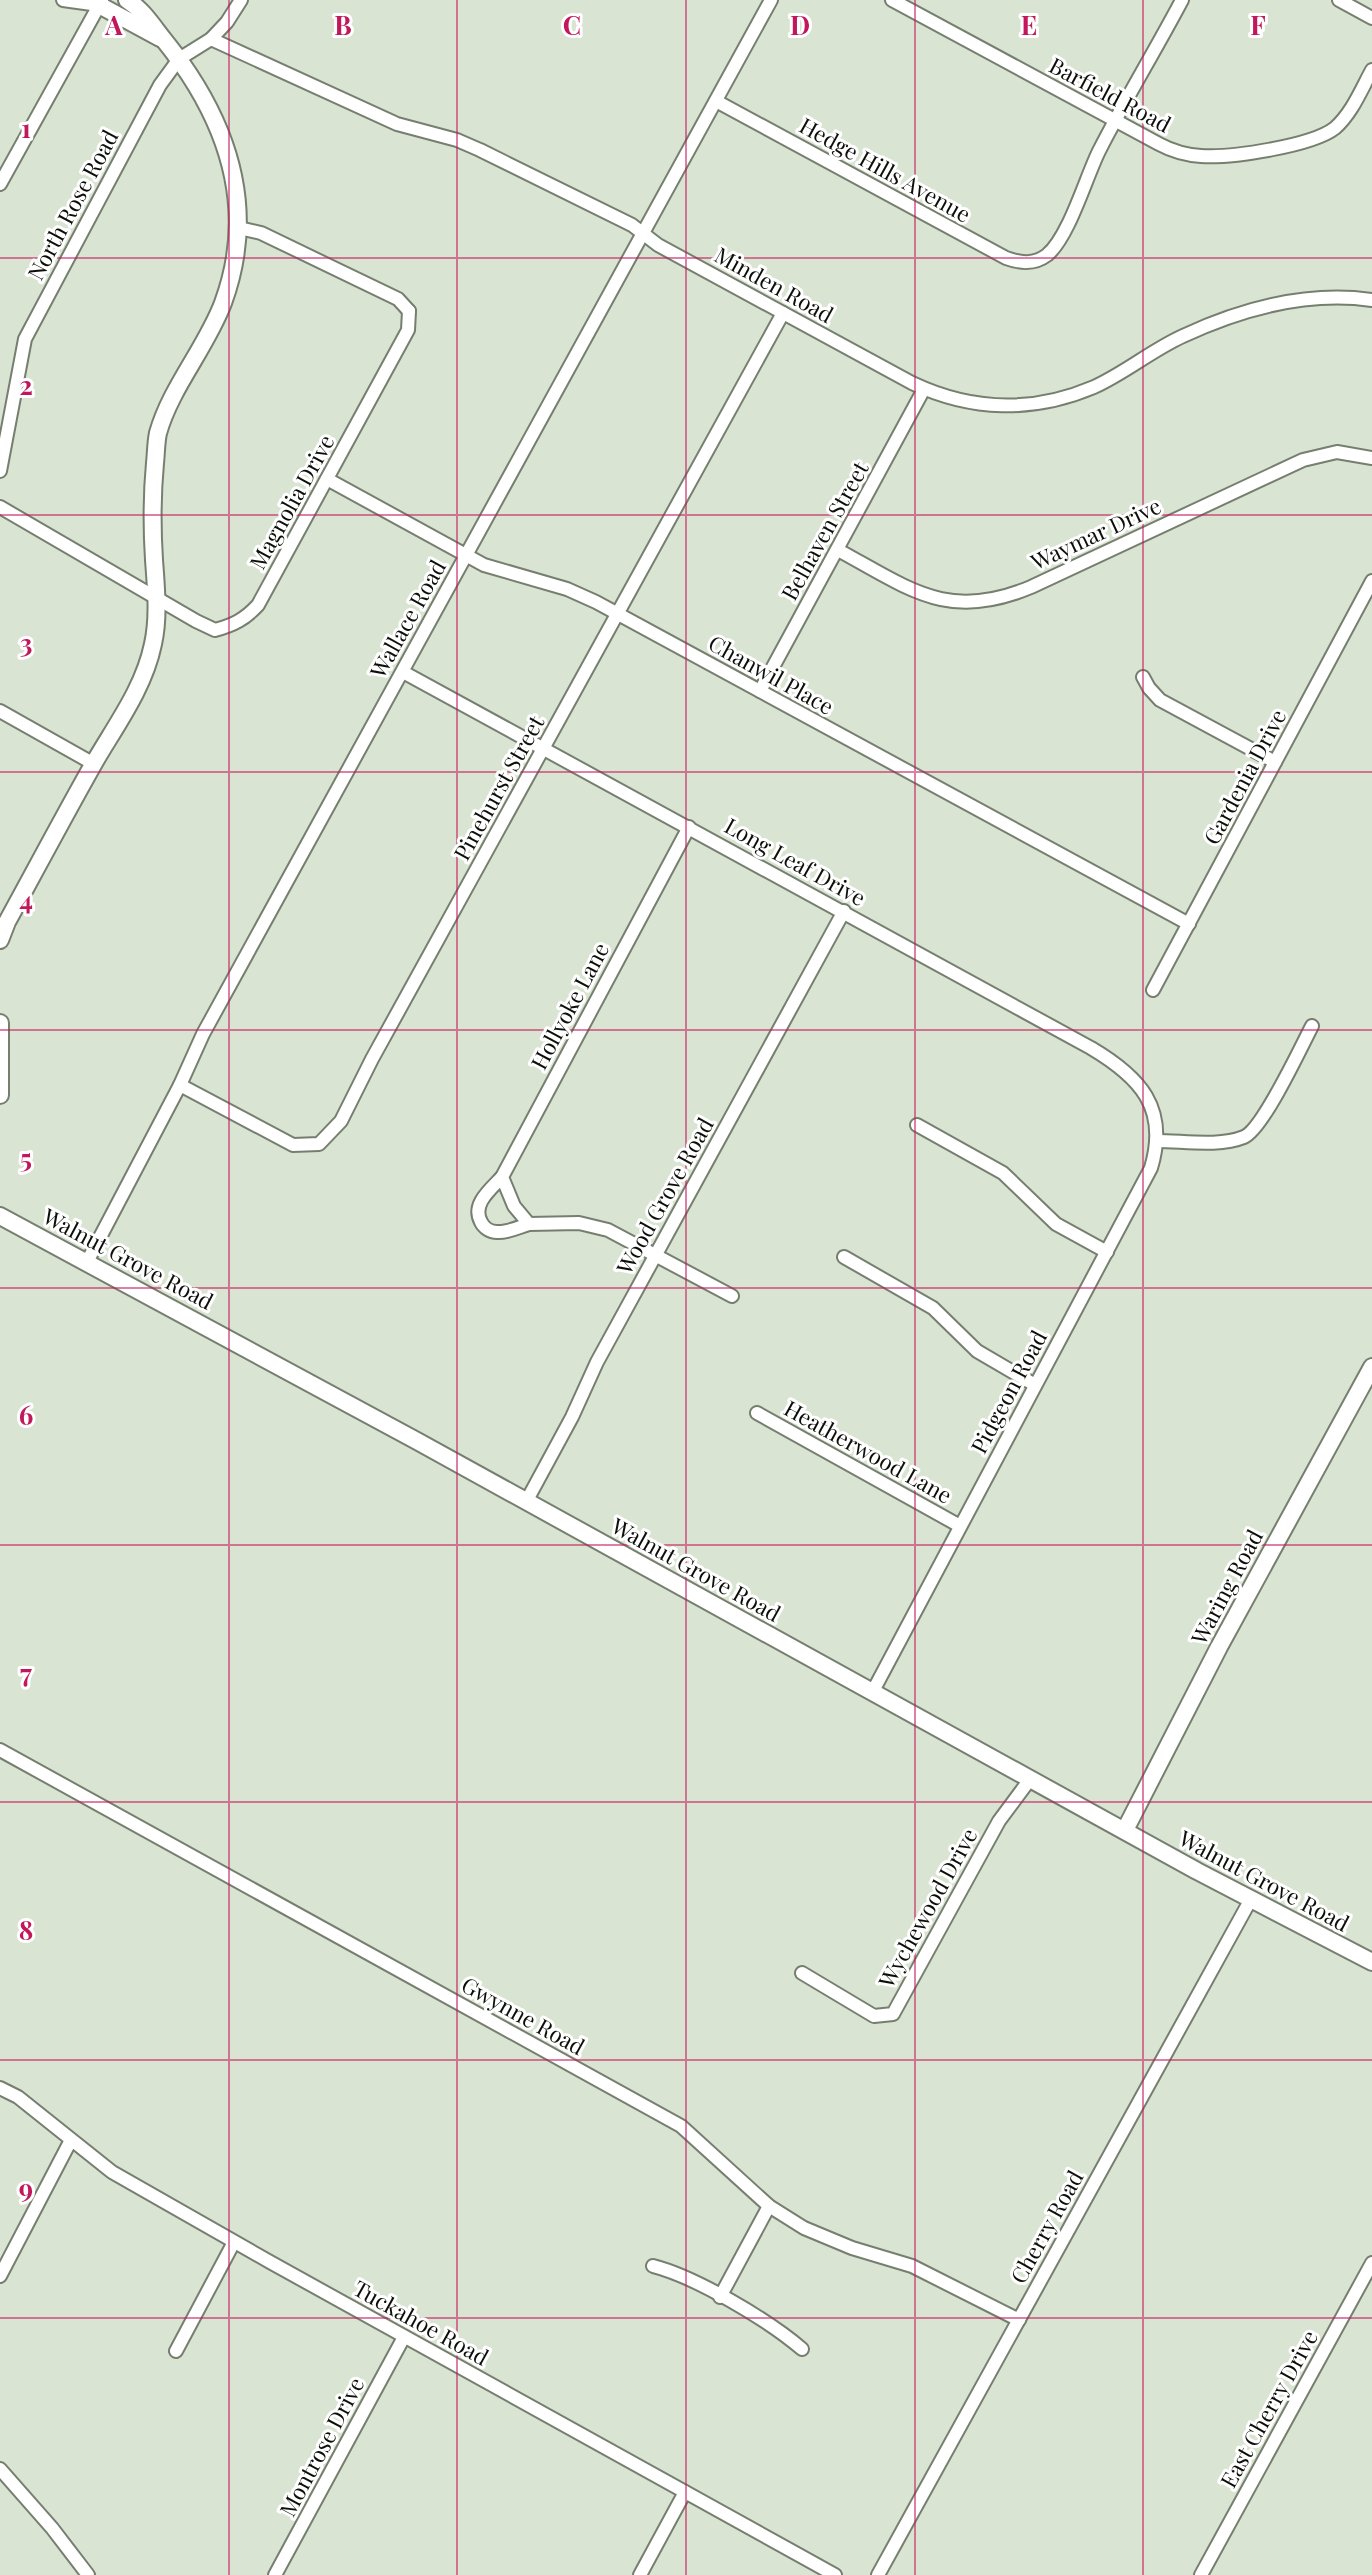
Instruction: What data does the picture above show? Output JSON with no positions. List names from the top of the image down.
{
  "streets": {
    "main road": ["Walnut Grove Road", "Waring Road"],
    "street": [
      "Barfield Road",
      "Hedge Hills Avenue",
      "North Rose Road",
      "Minden Road",
      "Magnolia Drive",
      "Belhaven Street",
      "Waymar Drive",
      "Wallace Road",
      "Chanwil Place",
      "Gardenia Drive",
      "Pinehurst Street",
      "Long Leaf Drive",
      "Hollyoke Lane",
      "Wood Grove Road",
      "Pidgeon Road",
      "Heatherwood Lane",
      "Wychewood Drive",
      "Gwynne Road",
      "Cherry Road",
      "Tuckahoe Road",
      "East Cherry Drive",
      "Montrose Drive"
    ]
  },
  "crossings": [
    ["Barfield Road", "Hedge Hills Avenue"],
    ["Hedge Hills Avenue", "Wallace Road"],
    ["Minden Road", "Belhaven Street"],
    ["Minden Road", "Wallace Road"],
    ["Minden Road", "Pinehurst Street"],
    ["Magnolia Drive", "Chanwil Place"],
    ["Belhaven Street", "Waymar Drive"],
    ["Belhaven Street", "Chanwil Place"],
    ["Wallace Road", "Chanwil Place"],
    ["Wallace Road", "Pinehurst Street"],
    ["Wallace Road", "Long Leaf Drive"],
    ["Wallace Road", "Walnut Grove Road"],
    ["Chanwil Place", "Gardenia Drive"],
    ["Chanwil Place", "Pinehurst Street"],
    ["Pinehurst Street", "Long Leaf Drive"],
    ["Long Leaf Drive", "Hollyoke Lane"],
    ["Long Leaf Drive", "Wood Grove Road"],
    ["Long Leaf Drive", "Pidgeon Road"],
    ["Wood Grove Road", "Walnut Grove Road"],
    ["Walnut Grove Road", "Pidgeon Road"],
    ["Walnut Grove Road", "Waring Road"],
    ["Walnut Grove Road", "Wychewood Drive"],
    ["Walnut Grove Road", "Cherry Road"],
    ["Pidgeon Road", "Heatherwood Lane"],
    ["Gwynne Road", "Cherry Road"],
    ["Tuckahoe Road", "Montrose Drive"]
  ],
  "grid": {
    "columns": [
      "A",
      "B",
      "C",
      "D",
      "E",
      "F"
    ],
    "rows": [
      "1",
      "2",
      "3",
      "4",
      "5",
      "6",
      "7",
      "8",
      "9"
    ]
  }
}
